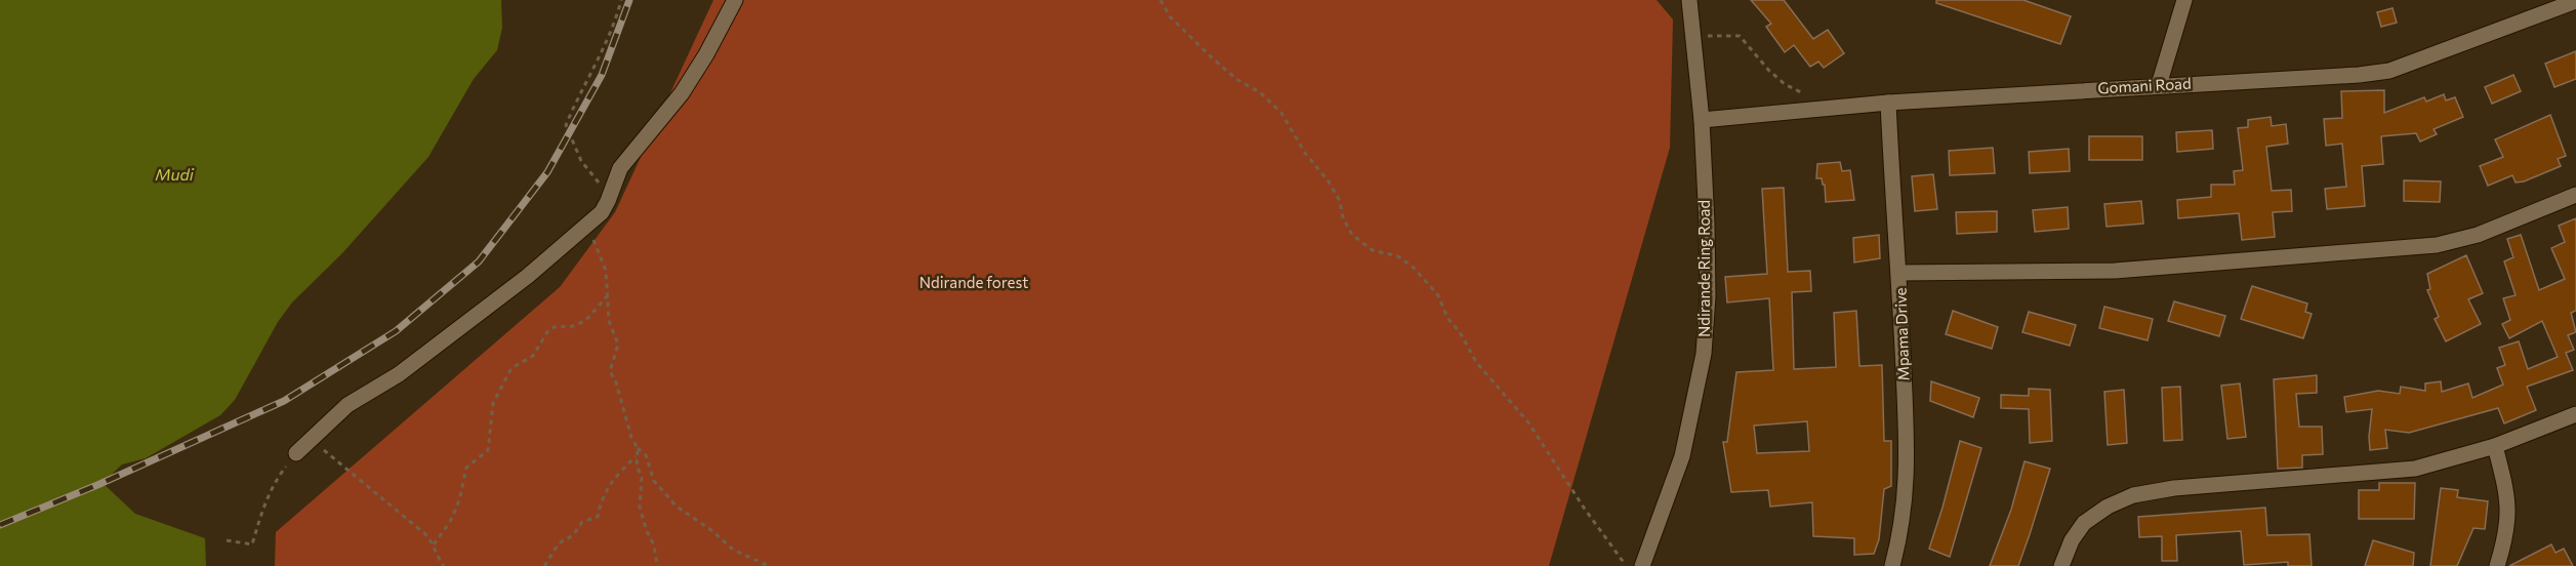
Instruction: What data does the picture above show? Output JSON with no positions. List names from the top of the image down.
{
  "streets": {
    "street": ["Gomani Road", "Ndirande Ring Road", "Mpama Drive"]
  },
  "crossings": [
    ["Gomani Road", "Ndirande Ring Road"],
    ["Gomani Road", "Mpama Drive"]
  ],
  "water": ["Mudi"],
  "parks": ["Ndirande forest"]
}
